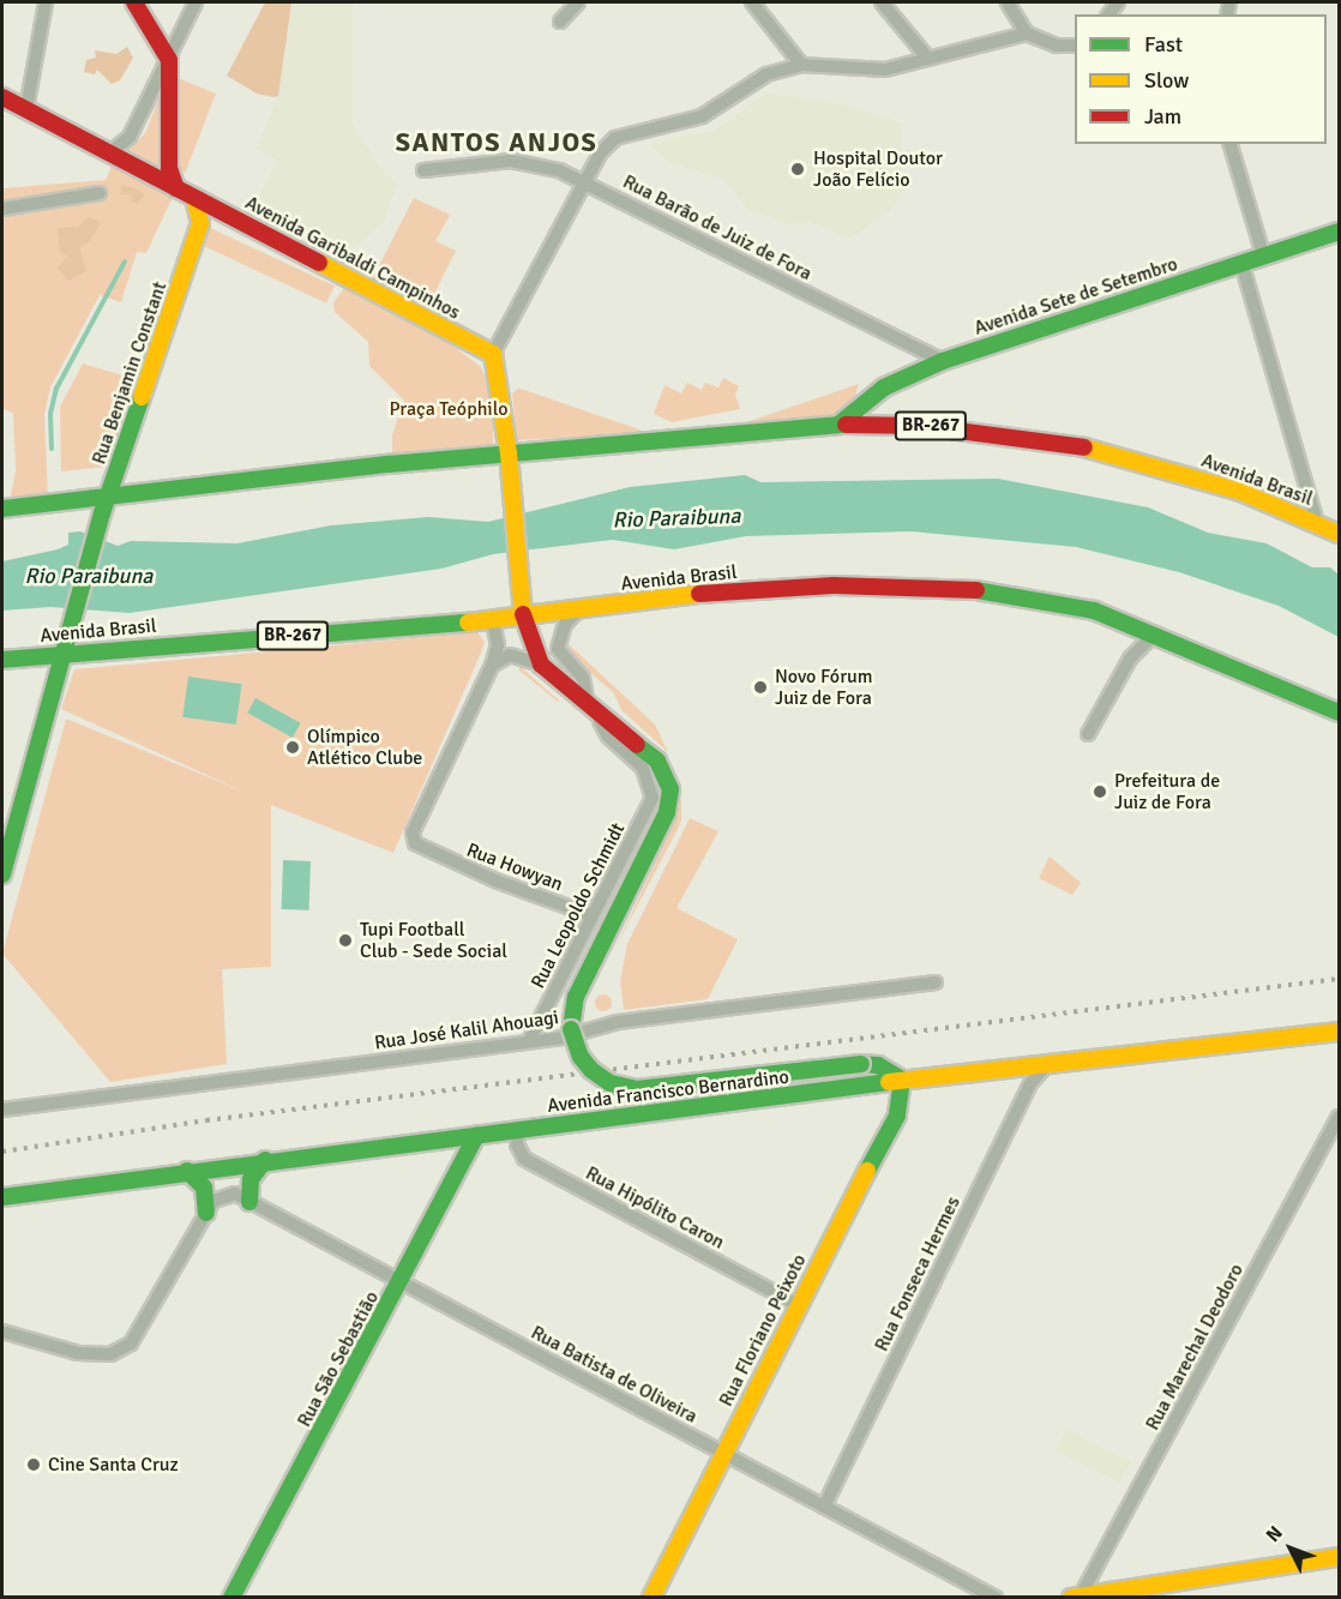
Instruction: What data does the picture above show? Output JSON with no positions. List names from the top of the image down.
{
  "streets": {
    "main road": [
      "Avenida Garibaldi Campinhos",
      "Avenida Sete de Setembro",
      "Rua Benjamin Constant",
      "BR-267",
      "Avenida Brasil",
      "Avenida Francisco Bernardino",
      "Rua Floriano Peixoto",
      "Rua São Sebastião"
    ],
    "street": [
      "Rua Barão de Juiz de Fora",
      "Rua Howyan",
      "Rua Leopoldo Schmidt",
      "Rua José Kalil Ahouagi",
      "Rua Hipólito Caron",
      "Rua Fonseca Hermes",
      "Rua Marechal Deodoro",
      "Rua Batista de Oliveira"
    ]
  },
  "crossings": [
    ["Rua Barão de Juiz de Fora", "Avenida Sete de Setembro"],
    ["Avenida Sete de Setembro", "Avenida Brasil"],
    ["Rua Benjamin Constant", "Avenida Brasil"],
    ["Rua Howyan", "Rua Leopoldo Schmidt"],
    ["Rua Leopoldo Schmidt", "Rua José Kalil Ahouagi"],
    ["Avenida Francisco Bernardino", "Rua Hipólito Caron"],
    ["Avenida Francisco Bernardino", "Rua Fonseca Hermes"],
    ["Avenida Francisco Bernardino", "Rua Floriano Peixoto"],
    ["Avenida Francisco Bernardino", "Rua São Sebastião"],
    ["Rua Hipólito Caron", "Rua Floriano Peixoto"],
    ["Rua Fonseca Hermes", "Rua Batista de Oliveira"],
    ["Rua Floriano Peixoto", "Rua Batista de Oliveira"],
    ["Rua São Sebastião", "Rua Batista de Oliveira"]
  ],
  "districts": ["SANTOS ANJOS"],
  "water": ["Rio Paraibuna"],
  "parks": ["Praça Teóphilo"],
  "places": [
    "Hospital Doutor João Felício",
    "Novo Fórum Juiz de Fora",
    "Olímpico Atlético Clube",
    "Prefeitura de Juiz de Fora",
    "Tupi Football Club - Sede Social",
    "Cine Santa Cruz"
  ],
  "legend": ["Fast", "Slow", "Jam"],
  "north": "top left"
}
